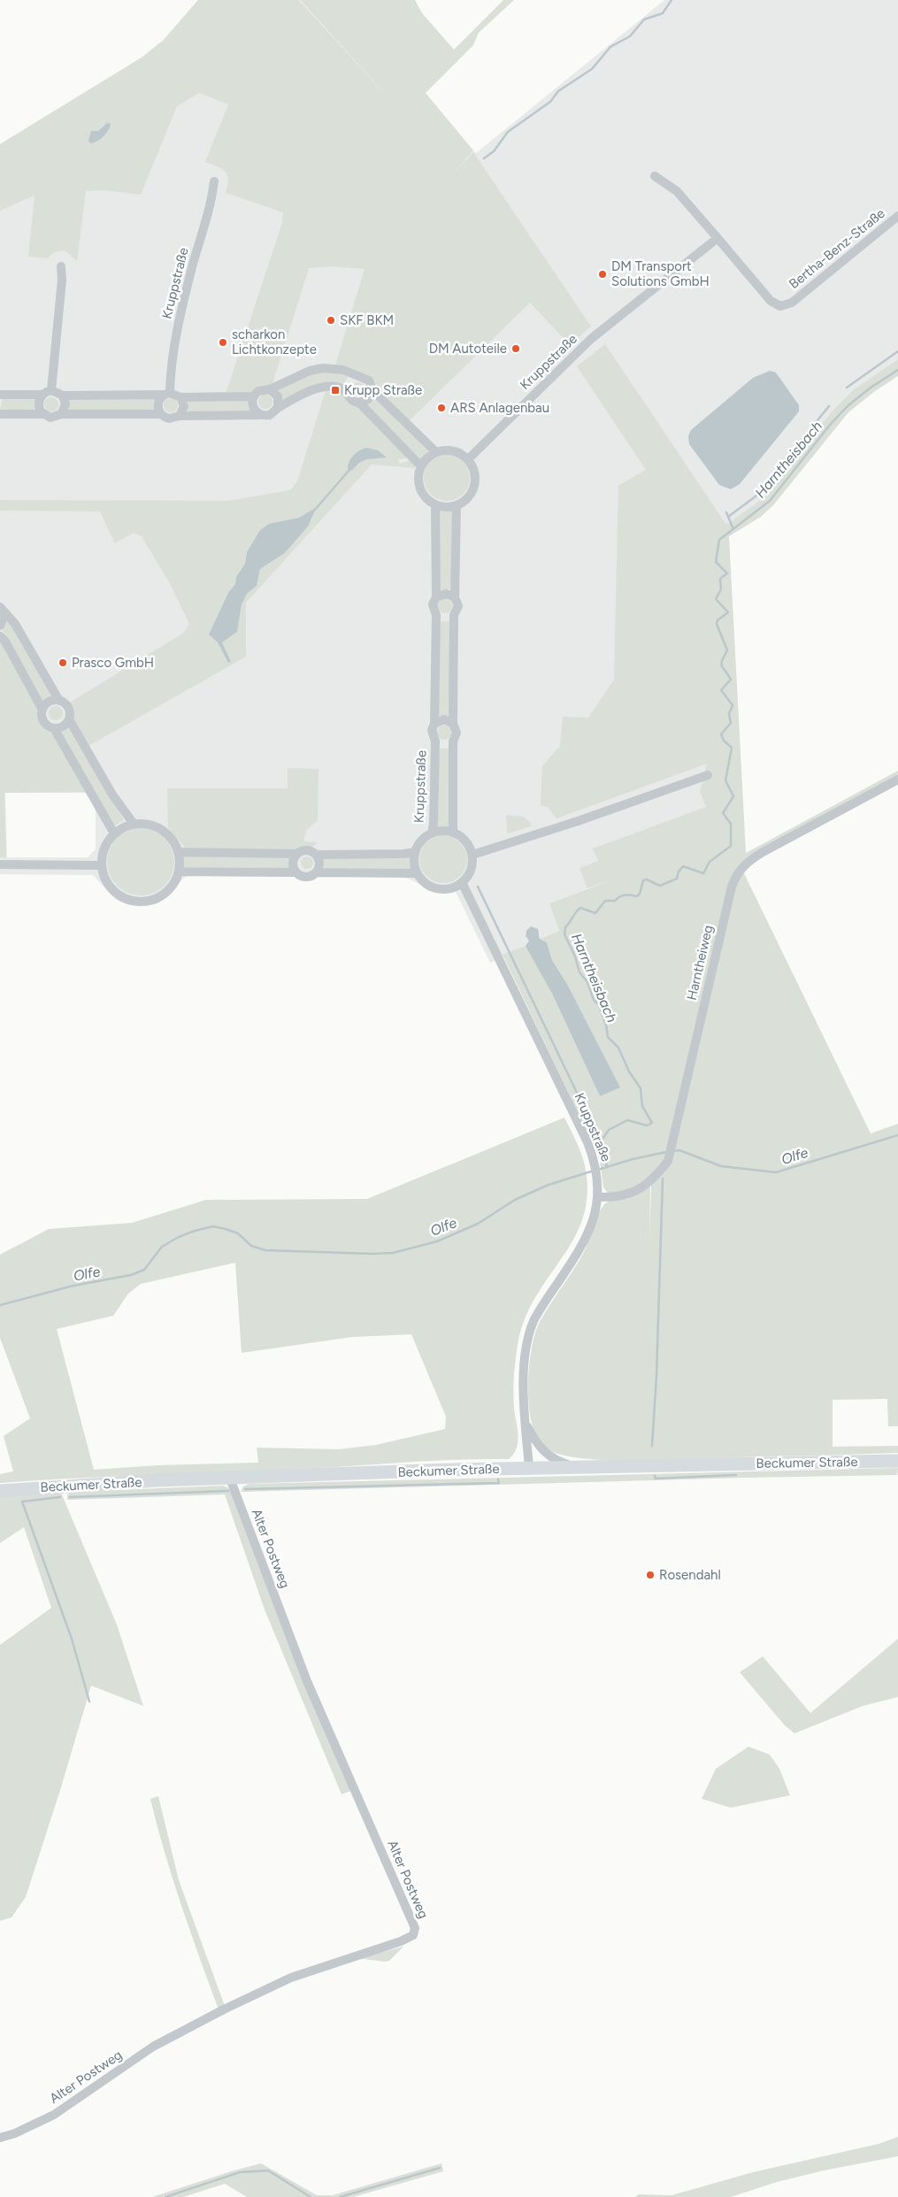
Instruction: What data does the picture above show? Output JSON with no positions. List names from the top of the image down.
{
  "streets": {
    "main road": ["Beckumer Straße"],
    "street": [
      "Bertha-Benz-Straße",
      "Kruppstraße",
      "Harntheiweg",
      "Alter Postweg"
    ]
  },
  "crossings": [
    ["Bertha-Benz-Straße", "Kruppstraße"],
    ["Kruppstraße", "Harntheiweg"],
    ["Kruppstraße", "Beckumer Straße"],
    ["Beckumer Straße", "Alter Postweg"]
  ],
  "water": ["Harntheisbach", "Olfe"],
  "places": {
    "other": [
      "DM Transport Solutions GmbH",
      "SKF BKM",
      "scharkon Lichtkonzepte",
      "DM Autoteile",
      "ARS Anlagenbau",
      "Prasco GmbH",
      "Rosendahl"
    ],
    "transit": ["Krupp Straße"]
  }
}
